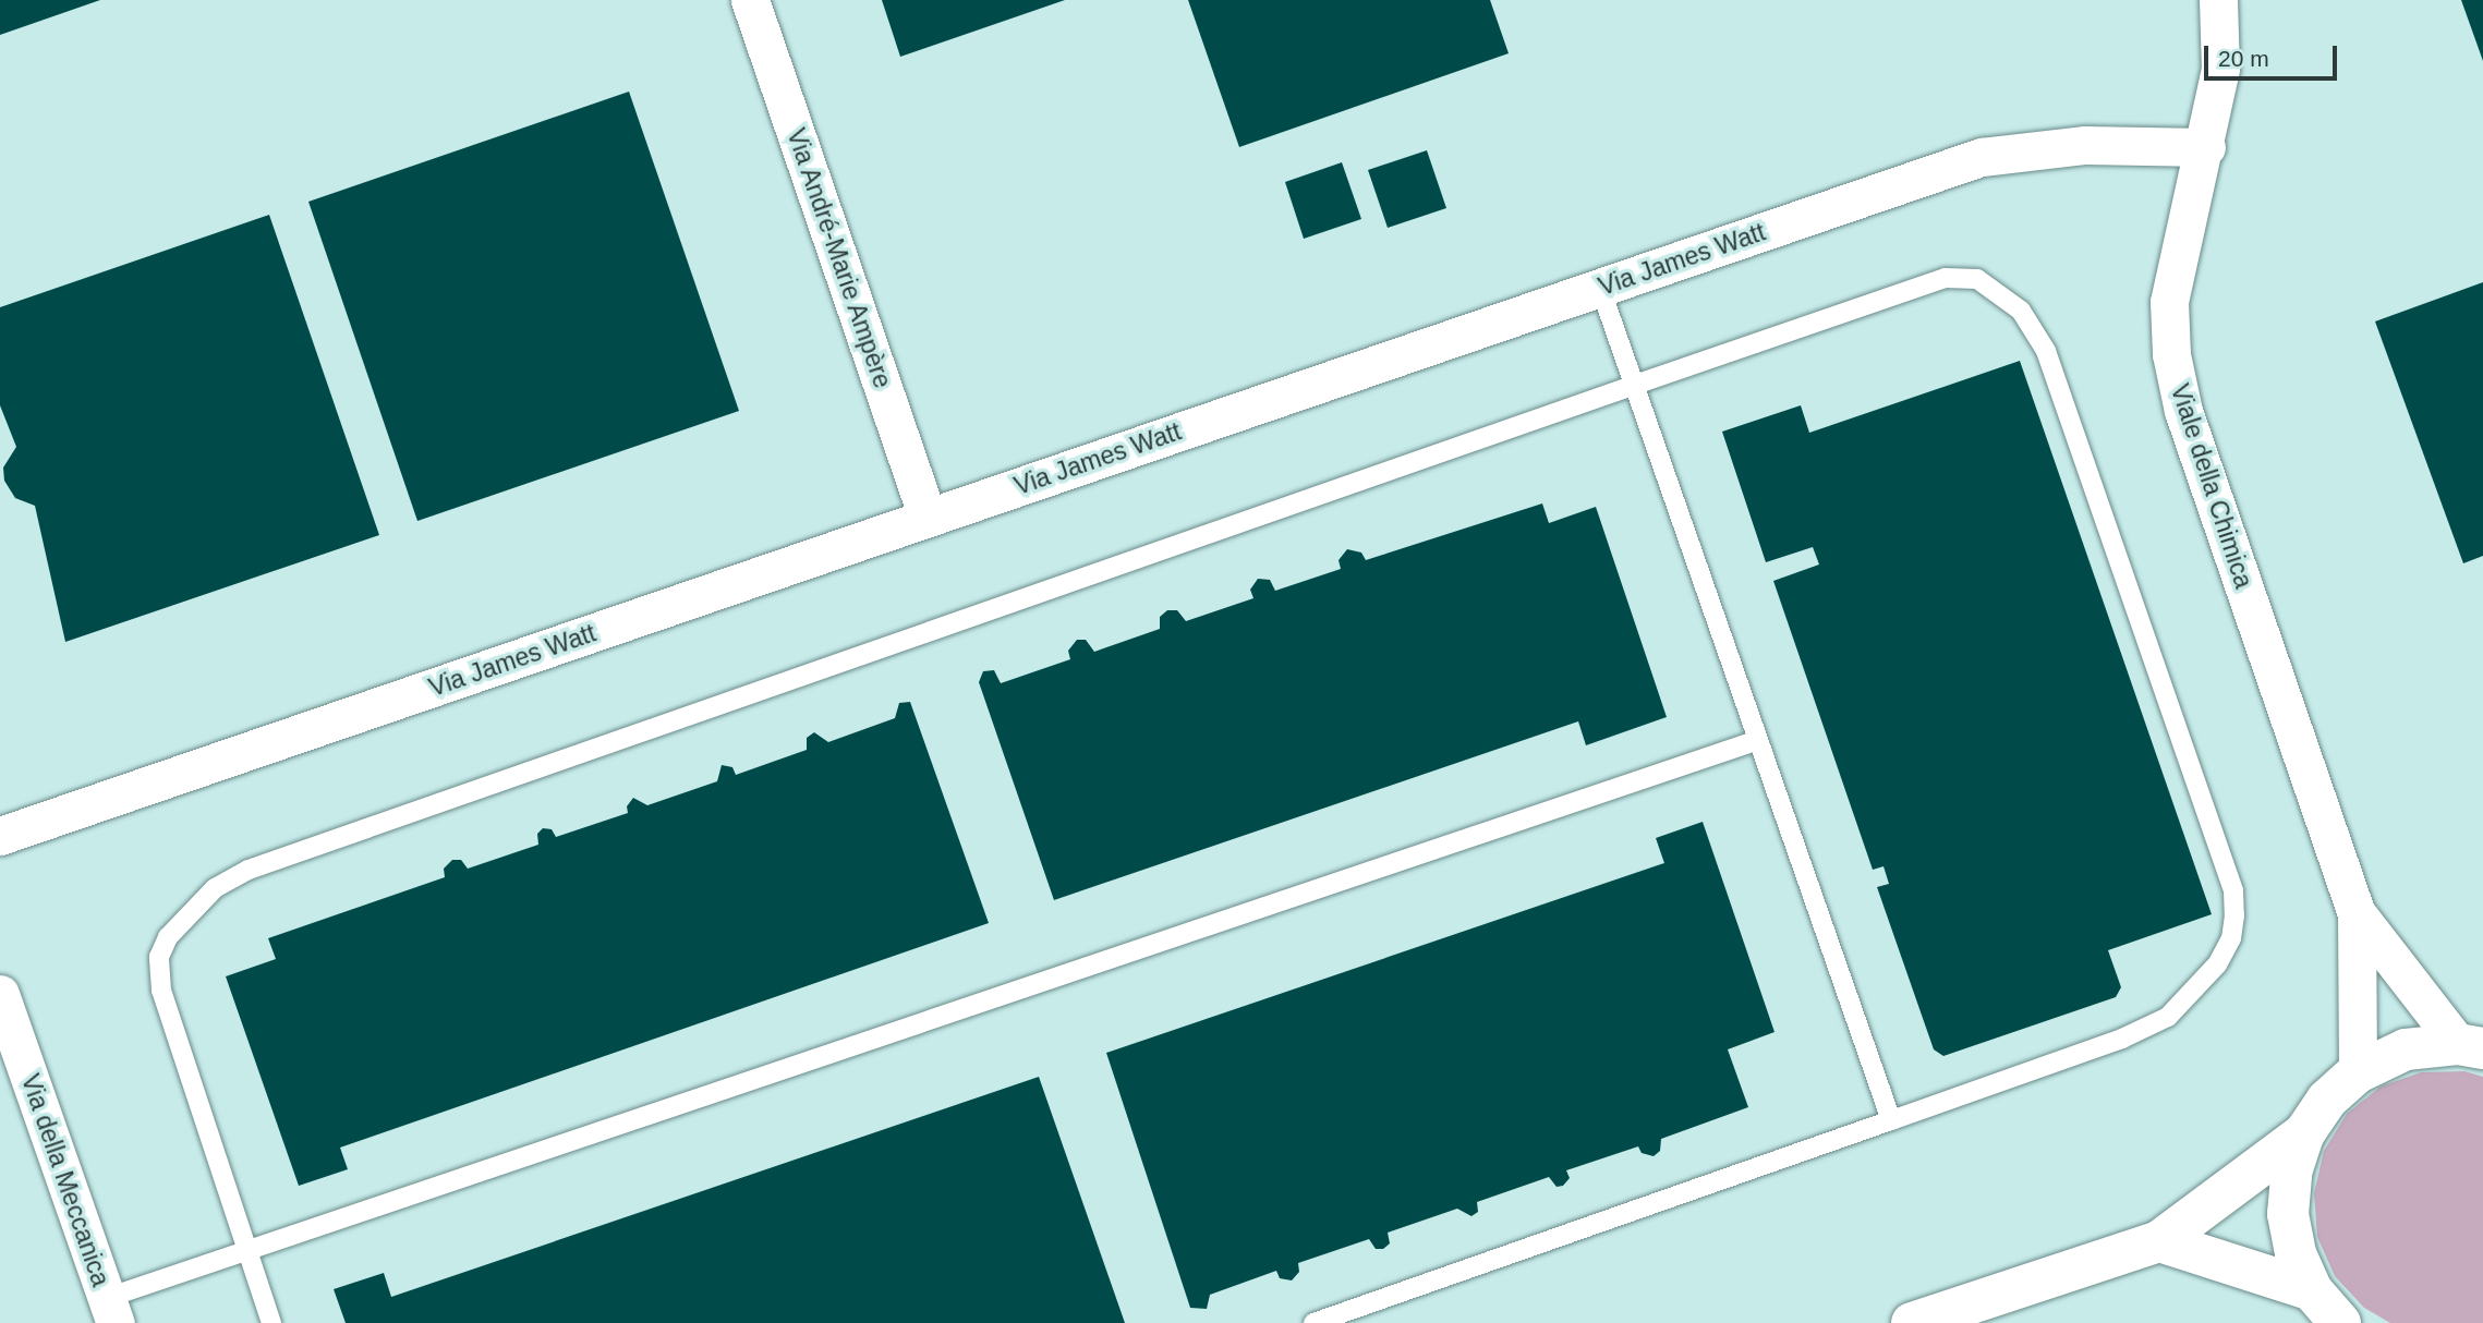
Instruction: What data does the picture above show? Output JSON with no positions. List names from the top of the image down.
{
  "streets": {
    "street": [
      "Via André-Marie Ampère",
      "Via James Watt",
      "Viale della Chimica",
      "Via della Meccanica"
    ]
  },
  "crossings": [
    ["Via André-Marie Ampère", "Via James Watt"],
    ["Via James Watt", "Viale della Chimica"]
  ],
  "scale_bar": "20 m"
}
